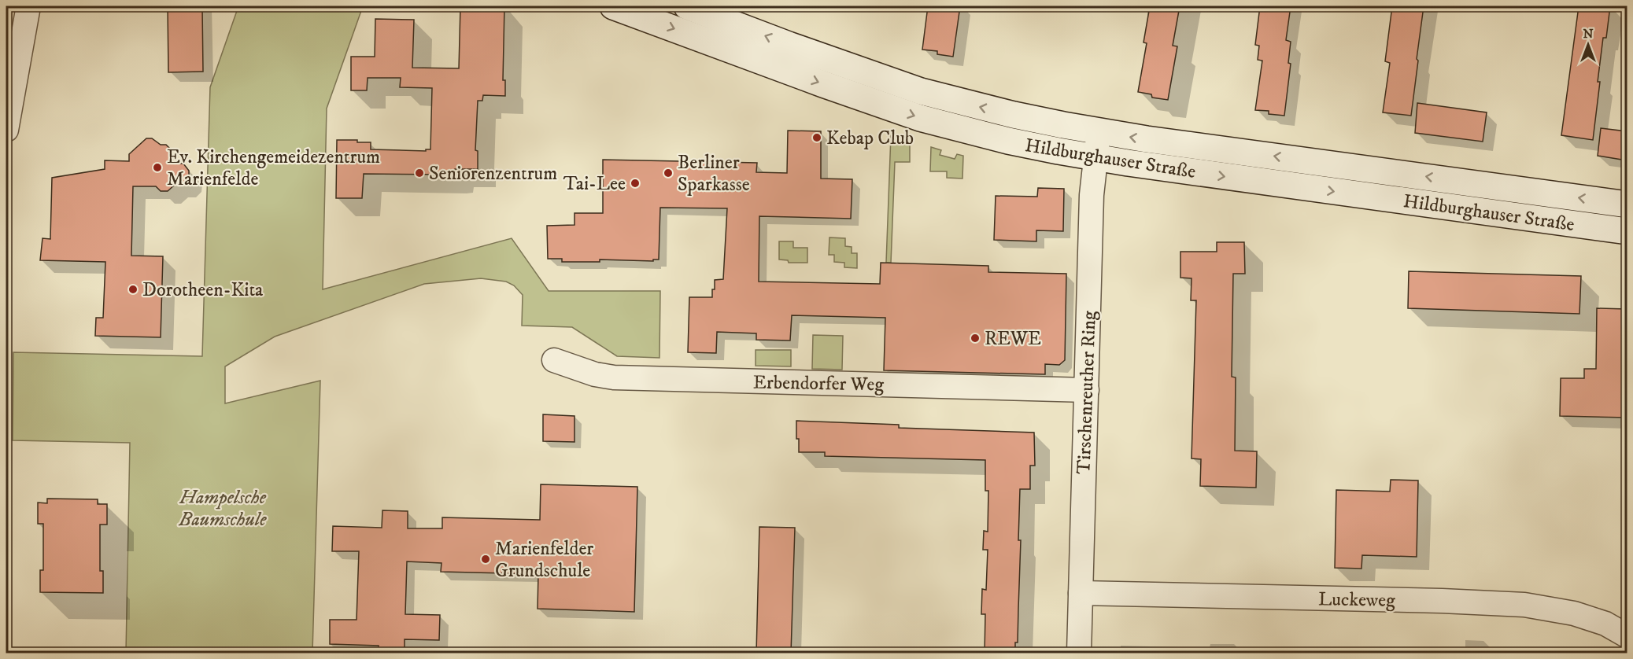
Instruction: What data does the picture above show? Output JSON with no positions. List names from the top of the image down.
{
  "streets": {
    "main road": ["Hildburghauser Straße"],
    "street": ["Erbendorfer Weg", "Tirschenreuther Ring", "Luckeweg"]
  },
  "crossings": [
    ["Hildburghauser Straße", "Tirschenreuther Ring"],
    ["Erbendorfer Weg", "Tirschenreuther Ring"],
    ["Tirschenreuther Ring", "Luckeweg"]
  ],
  "parks": ["Hampelsche Baumschule"],
  "places": [
    "Kebap Club",
    "Ev. Kirchengemeidezentrum Marienfelde",
    "Seniorenzentrum",
    "Berliner Sparkasse",
    "Tai-Lee",
    "Dorotheen-Kita",
    "REWE",
    "Marienfelder Grundschule"
  ],
  "north": "top"
}
